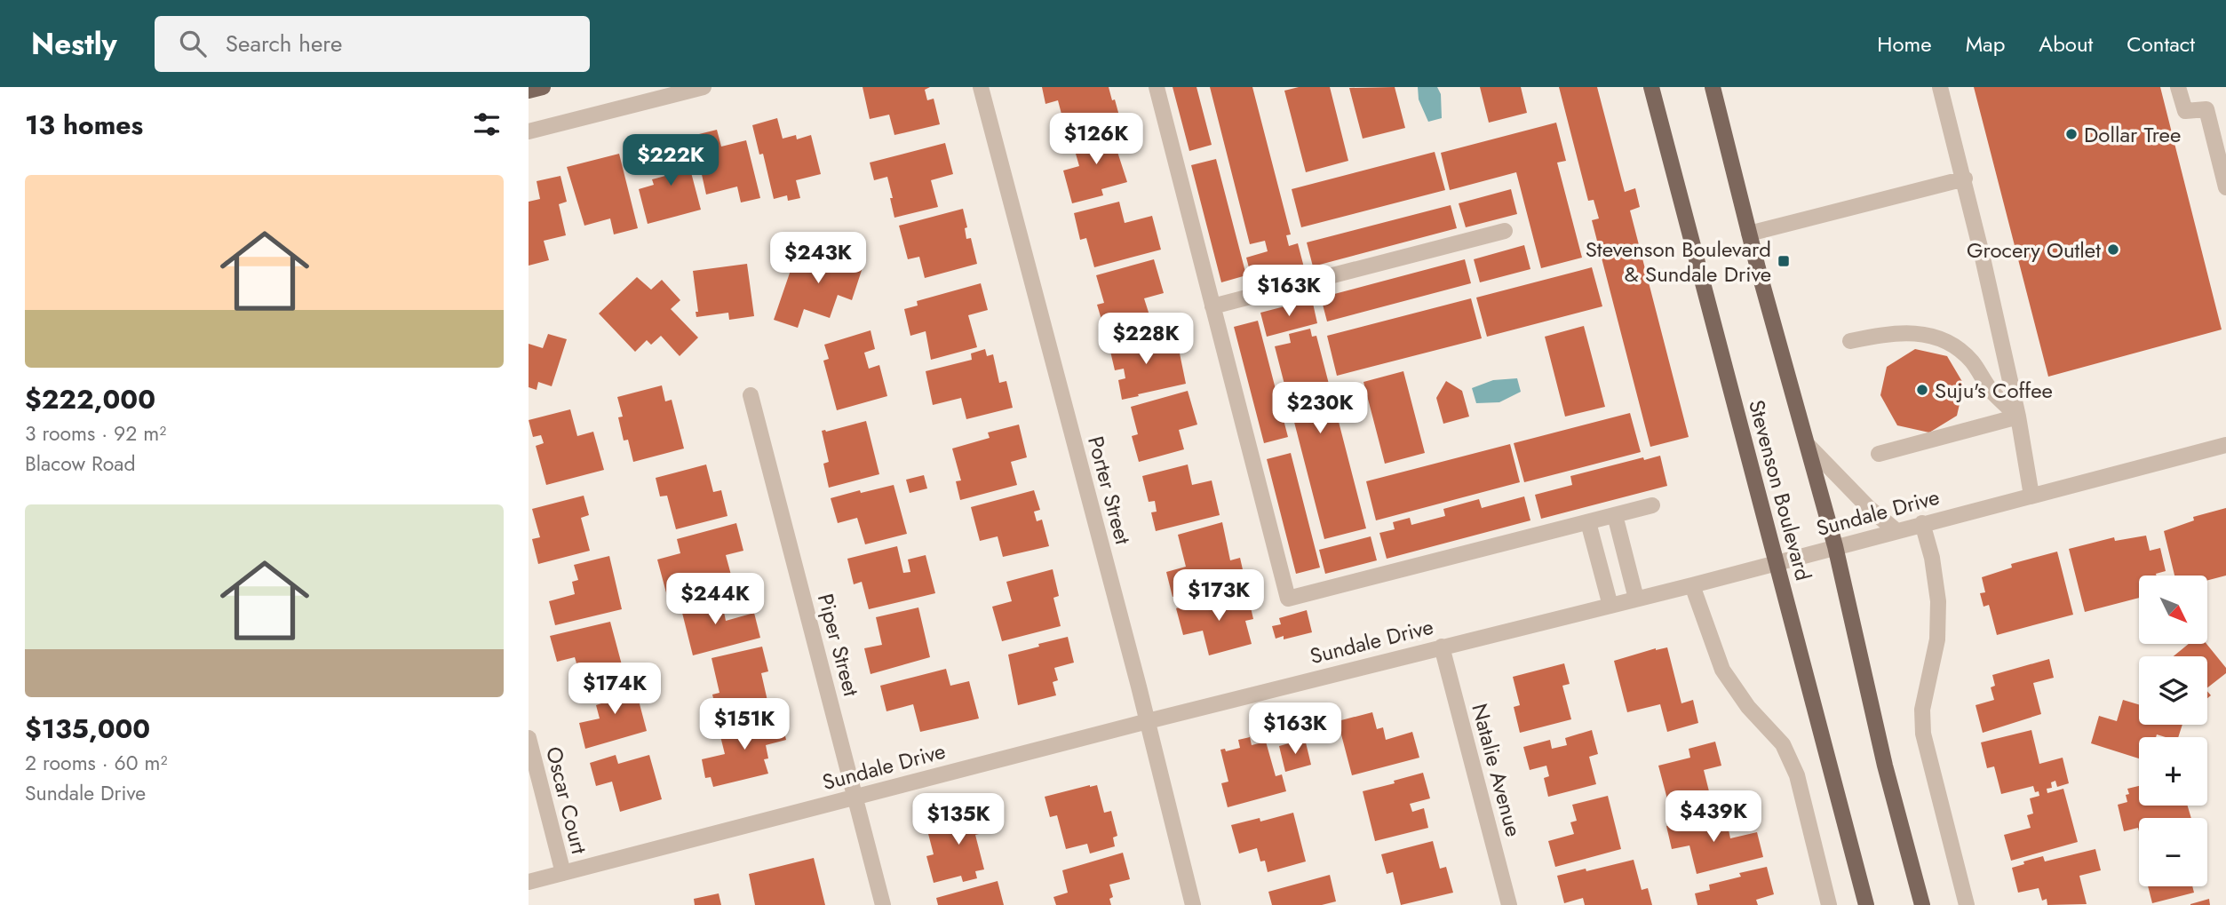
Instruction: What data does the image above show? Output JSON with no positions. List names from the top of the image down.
{
  "streets": {
    "main road": ["Stevenson Boulevard"],
    "street": [
      "Porter Street",
      "Sundale Drive",
      "Piper Street",
      "Natalie Avenue",
      "Oscar Court"
    ]
  },
  "crossings": [
    ["Porter Street", "Sundale Drive"],
    ["Stevenson Boulevard", "Sundale Drive"],
    ["Sundale Drive", "Piper Street"],
    ["Sundale Drive", "Natalie Avenue"],
    ["Sundale Drive", "Oscar Court"]
  ],
  "places": {
    "other": ["Dollar Tree", "Grocery Outlet", "Suju's Coffee"],
    "transit": ["Stevenson Boulevard & Sundale Drive"]
  },
  "north": "bottom right",
  "page": {
    "header": "Nestly",
    "search": "Search here",
    "nav": [
      "Home",
      "Map",
      "About",
      "Contact"
    ],
    "heading": "13 homes",
    "price": [
      "$126K",
      "$222K",
      "$243K",
      "$163K",
      "$228K",
      "$230K",
      "$173K",
      "$244K",
      "$174K",
      "$151K",
      "$163K",
      "$439K",
      "$135K"
    ],
    "list": [
      {
        "name": "$222,000",
        "note": "3 rooms · 92 m² · Blacow Road"
      },
      {
        "name": "$135,000",
        "note": "2 rooms · 60 m² · Sundale Drive"
      }
    ],
    "map_buttons": ["+", "−"]
  }
}
